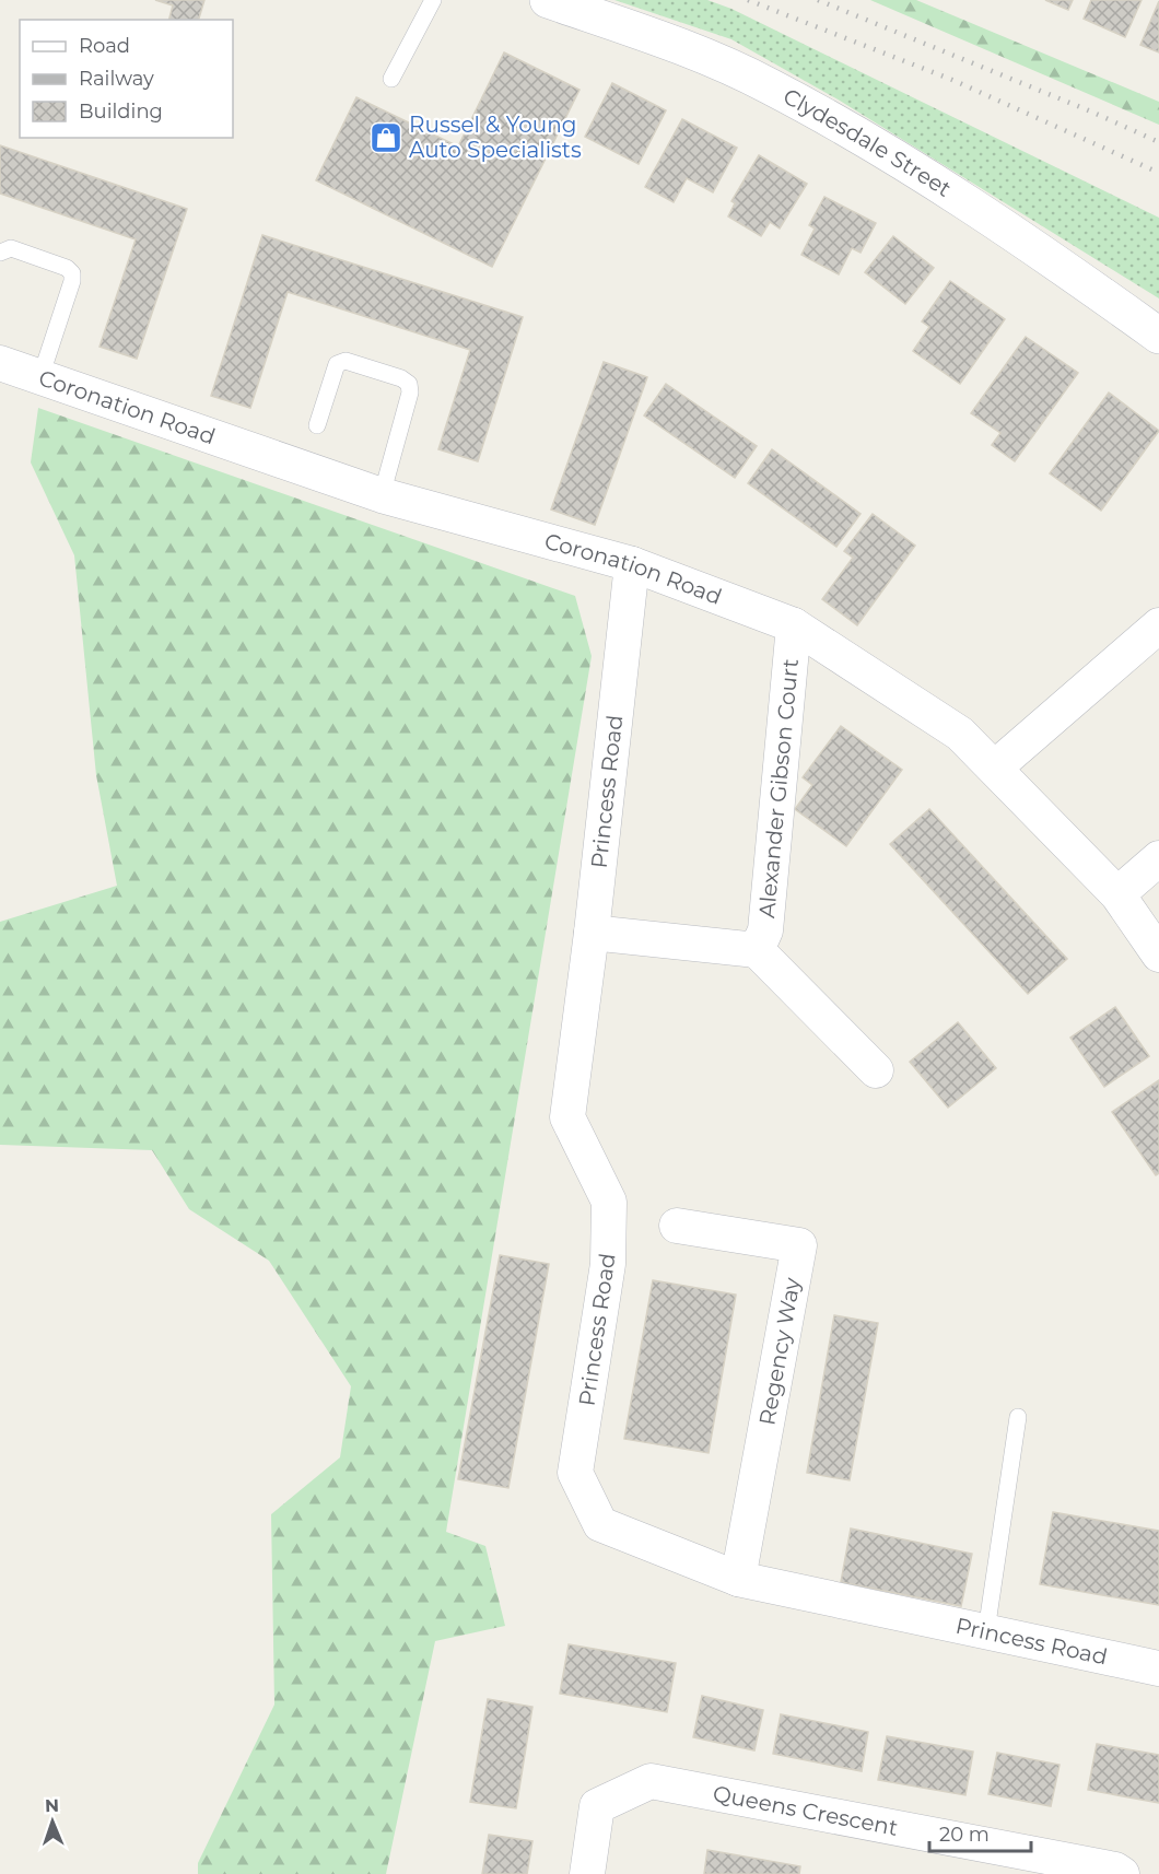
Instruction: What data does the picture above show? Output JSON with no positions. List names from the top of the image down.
{
  "streets": {
    "main road": ["Clydesdale Street"],
    "street": [
      "Coronation Road",
      "Alexander Gibson Court",
      "Princess Road",
      "Regency Way",
      "Queens Crescent"
    ]
  },
  "crossings": [
    ["Coronation Road", "Alexander Gibson Court"],
    ["Coronation Road", "Princess Road"],
    ["Princess Road", "Regency Way"]
  ],
  "places": {
    "shop": ["Russel & Young Auto Specialists"]
  },
  "legend": ["Road", "Railway", "Building"],
  "scale_bar": "20 m",
  "north": "top"
}
